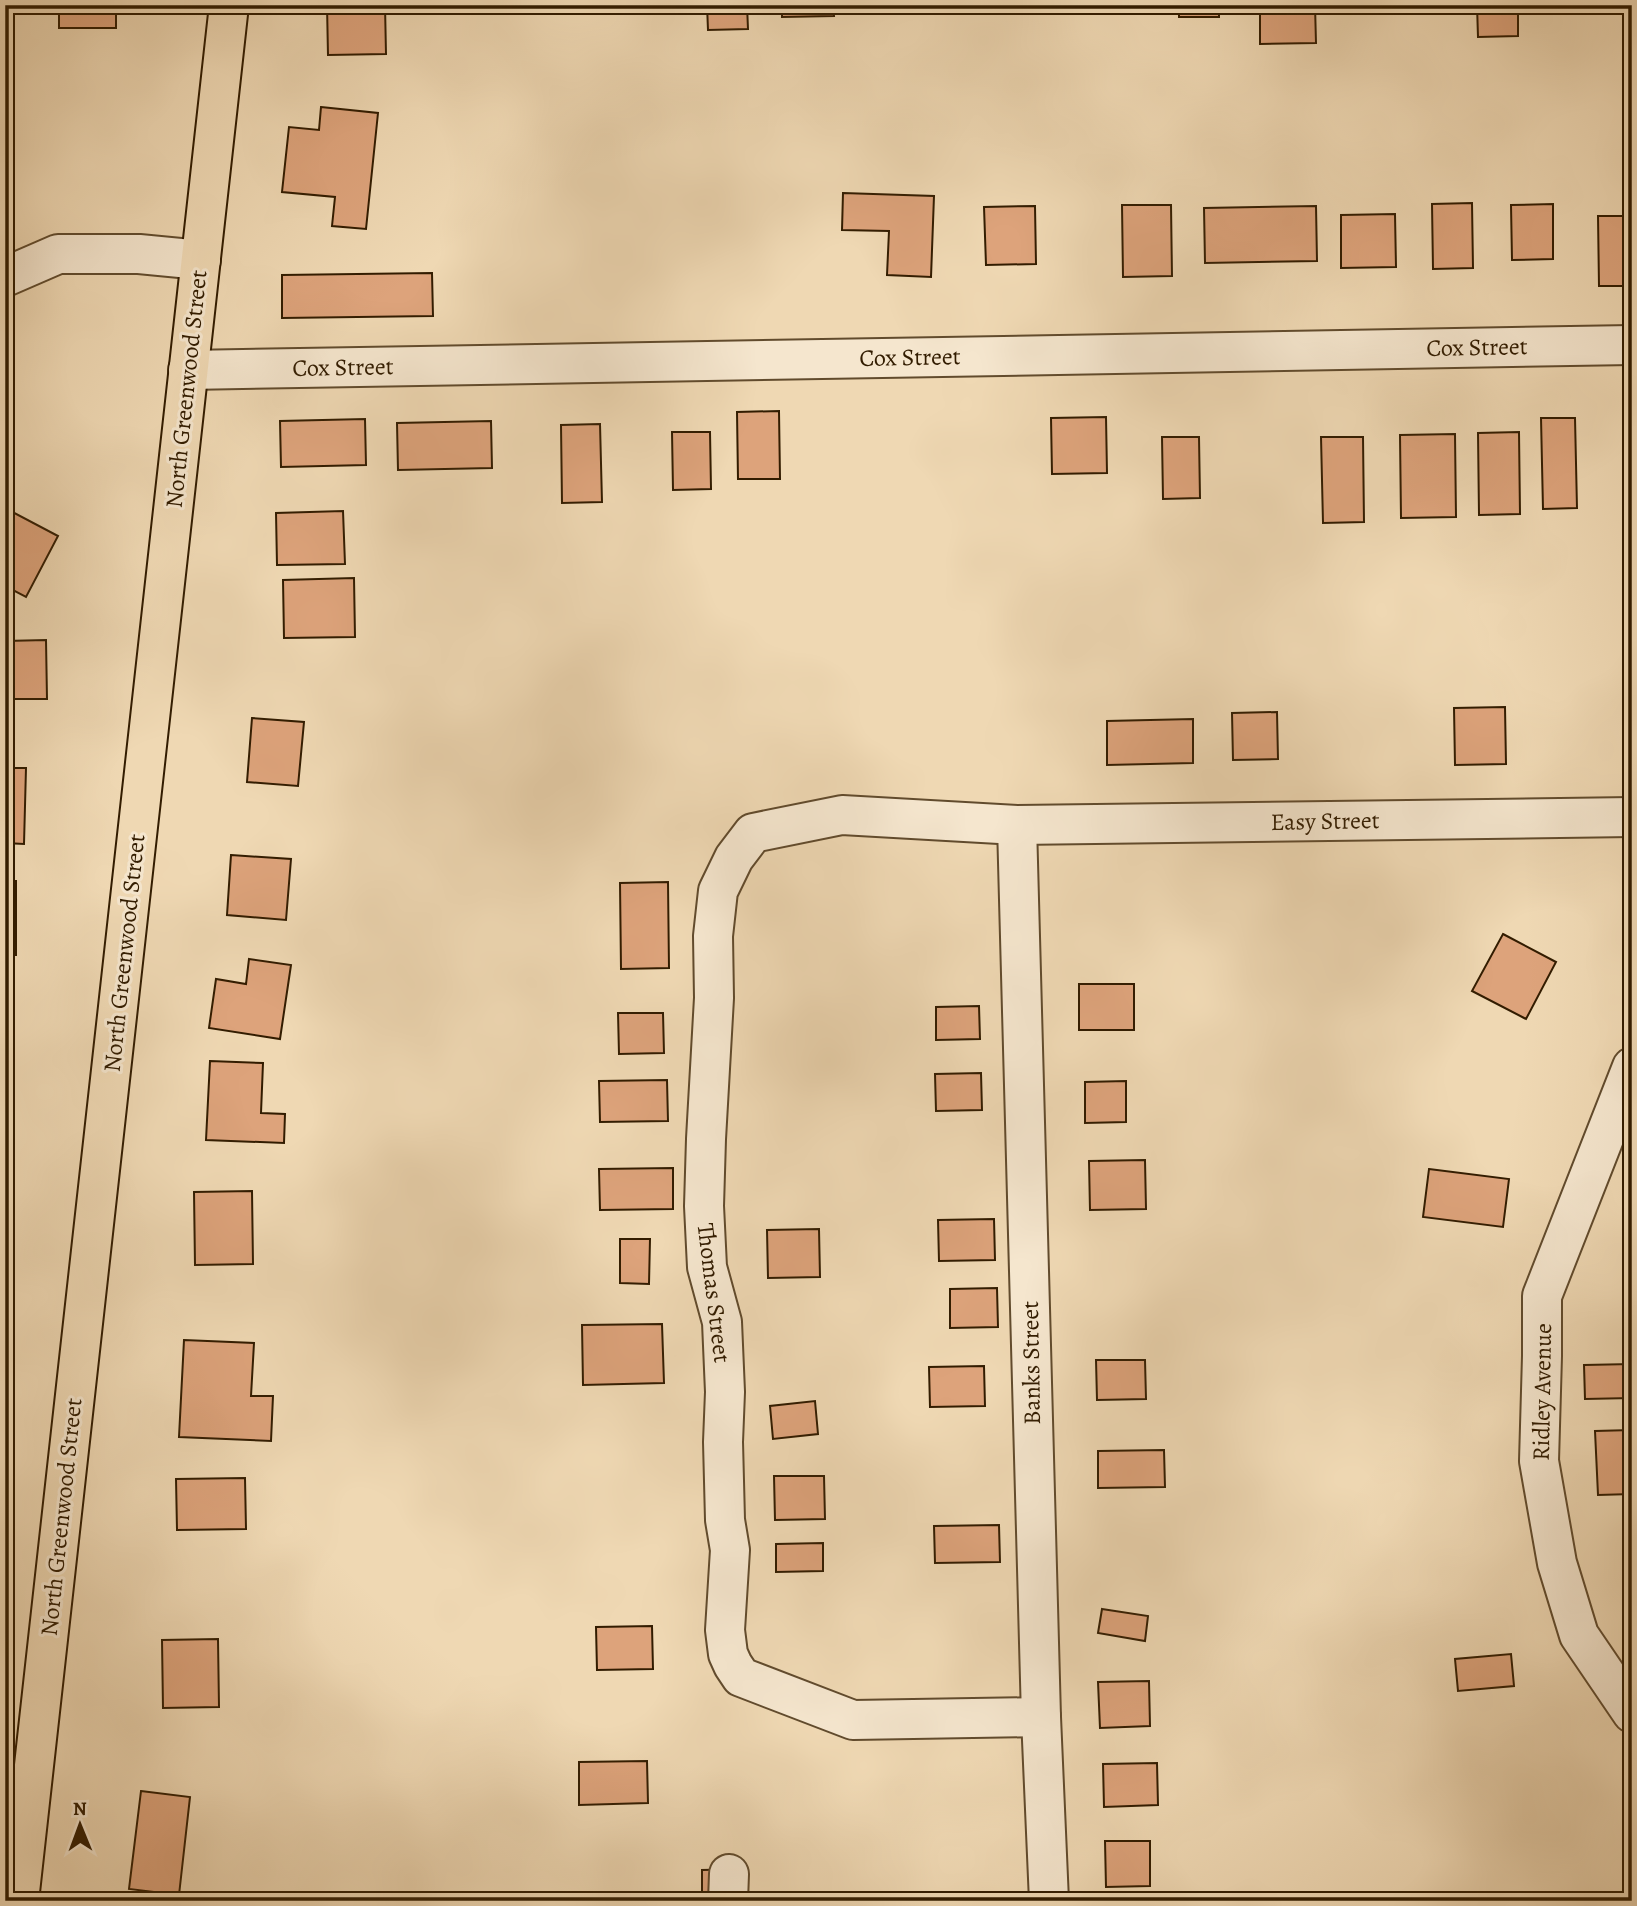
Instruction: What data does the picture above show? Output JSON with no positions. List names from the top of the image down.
{
  "streets": {
    "main road": ["North Greenwood Street"],
    "street": [
      "Cox Street",
      "Easy Street",
      "Thomas Street",
      "Banks Street",
      "Ridley Avenue"
    ]
  },
  "crossings": [
    ["Cox Street", "North Greenwood Street"],
    ["Easy Street", "Thomas Street"],
    ["Easy Street", "Banks Street"],
    ["Thomas Street", "Banks Street"]
  ],
  "north": "top"
}
